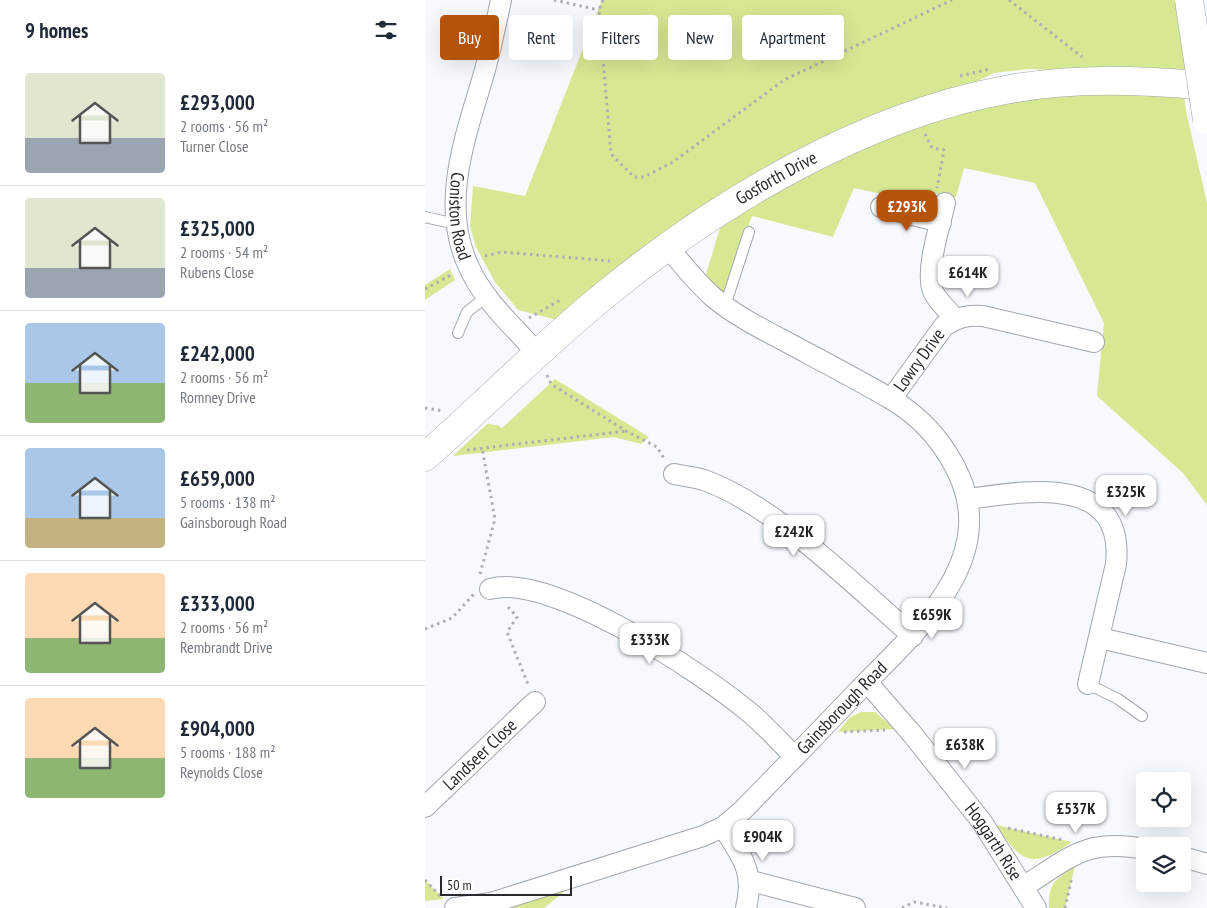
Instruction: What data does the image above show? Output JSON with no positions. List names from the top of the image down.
{
  "streets": {
    "main road": ["Gosforth Drive"],
    "street": [
      "Coniston Road",
      "Lowry Drive",
      "Gainsborough Road",
      "Landseer Close",
      "Hoggarth Rise"
    ]
  },
  "crossings": [
    ["Gosforth Drive", "Coniston Road"],
    ["Gosforth Drive", "Gainsborough Road"],
    ["Lowry Drive", "Gainsborough Road"],
    ["Gainsborough Road", "Hoggarth Rise"]
  ],
  "scale_bar": "50 m",
  "page": {
    "heading": "9 homes",
    "chip": [
      "Buy",
      "Rent",
      "Filters",
      "New",
      "Apartment"
    ],
    "list": [
      {
        "name": "£293,000",
        "note": "2 rooms · 56 m² · Turner Close"
      },
      {
        "name": "£325,000",
        "note": "2 rooms · 54 m² · Rubens Close"
      },
      {
        "name": "£242,000",
        "note": "2 rooms · 56 m² · Romney Drive"
      },
      {
        "name": "£659,000",
        "note": "5 rooms · 138 m² · Gainsborough Road"
      },
      {
        "name": "£333,000",
        "note": "2 rooms · 56 m² · Rembrandt Drive"
      },
      {
        "name": "£904,000",
        "note": "5 rooms · 188 m² · Reynolds Close"
      }
    ],
    "price": [
      "£293K",
      "£614K",
      "£325K",
      "£242K",
      "£659K",
      "£333K",
      "£638K",
      "£537K",
      "£904K"
    ],
    "scale": "50 m"
  }
}
